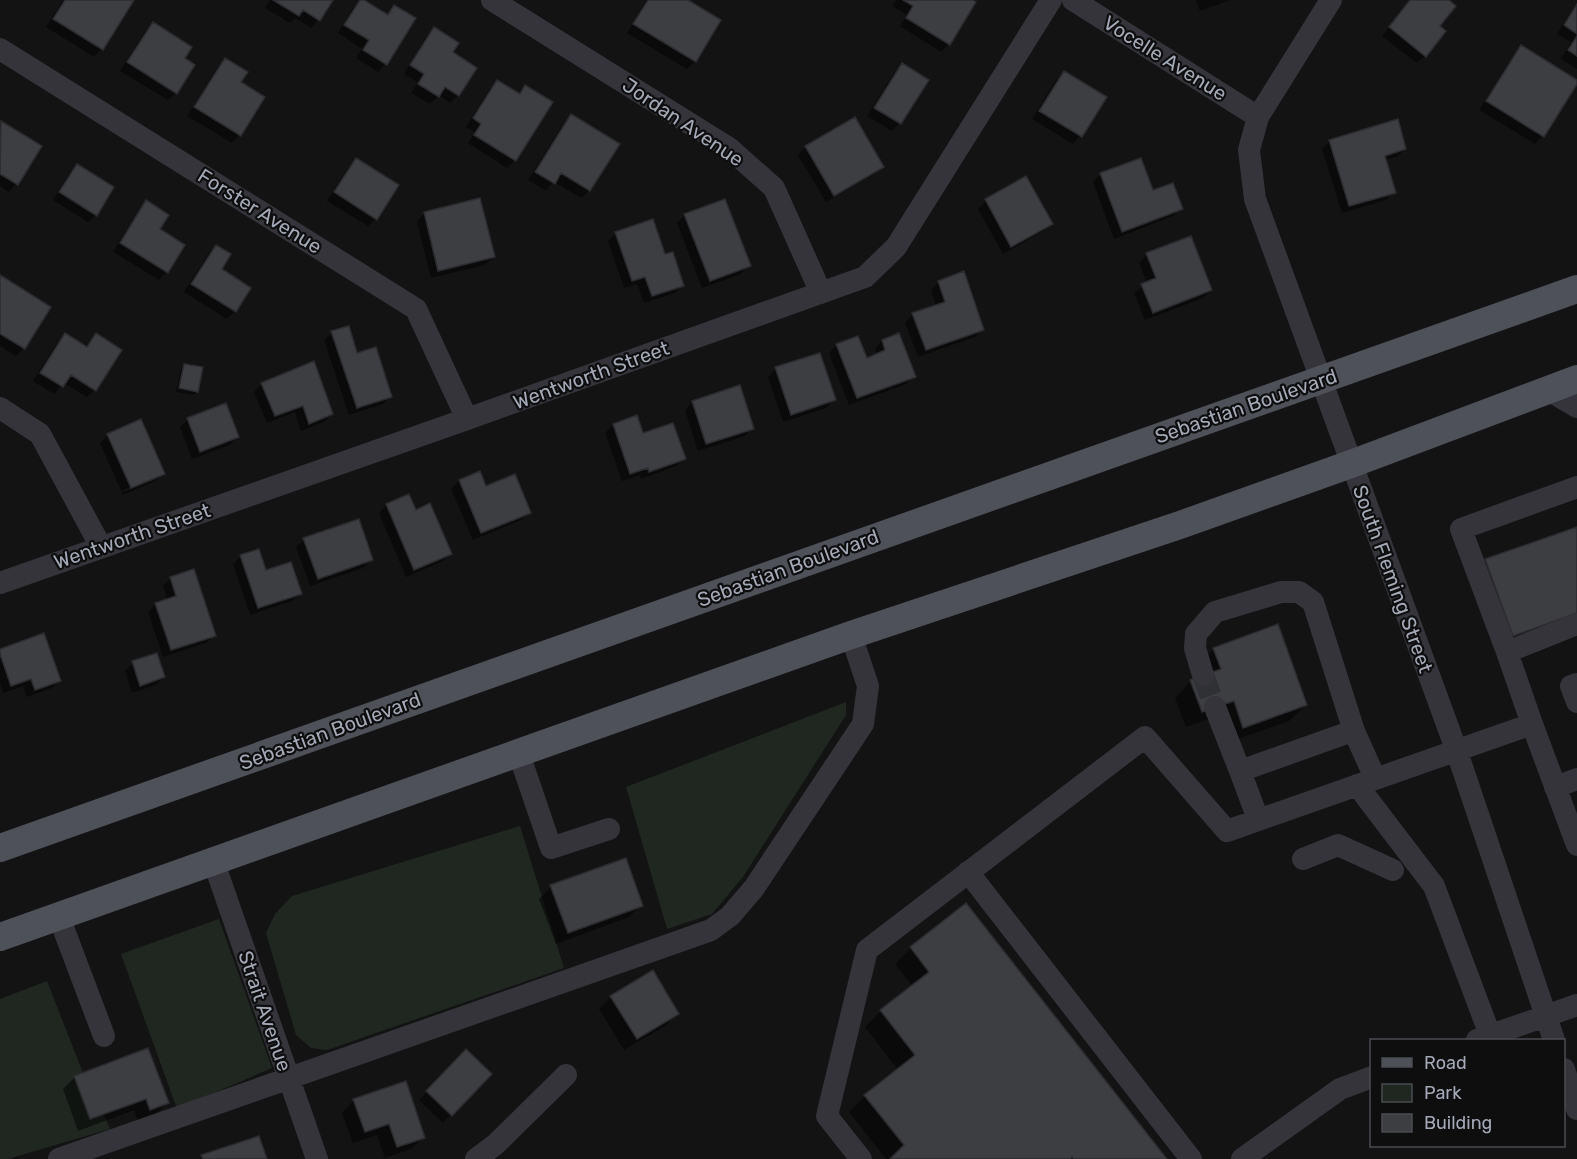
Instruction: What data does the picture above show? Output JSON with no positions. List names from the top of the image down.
{
  "streets": {
    "main road": ["Sebastian Boulevard"],
    "street": [
      "Vocelle Avenue",
      "Jordan Avenue",
      "Forster Avenue",
      "Wentworth Street",
      "South Fleming Street",
      "Strait Avenue"
    ]
  },
  "crossings": [
    ["Vocelle Avenue", "South Fleming Street"],
    ["Jordan Avenue", "Wentworth Street"],
    ["Forster Avenue", "Wentworth Street"],
    ["Sebastian Boulevard", "South Fleming Street"]
  ],
  "legend": ["Road", "Park", "Building"]
}
